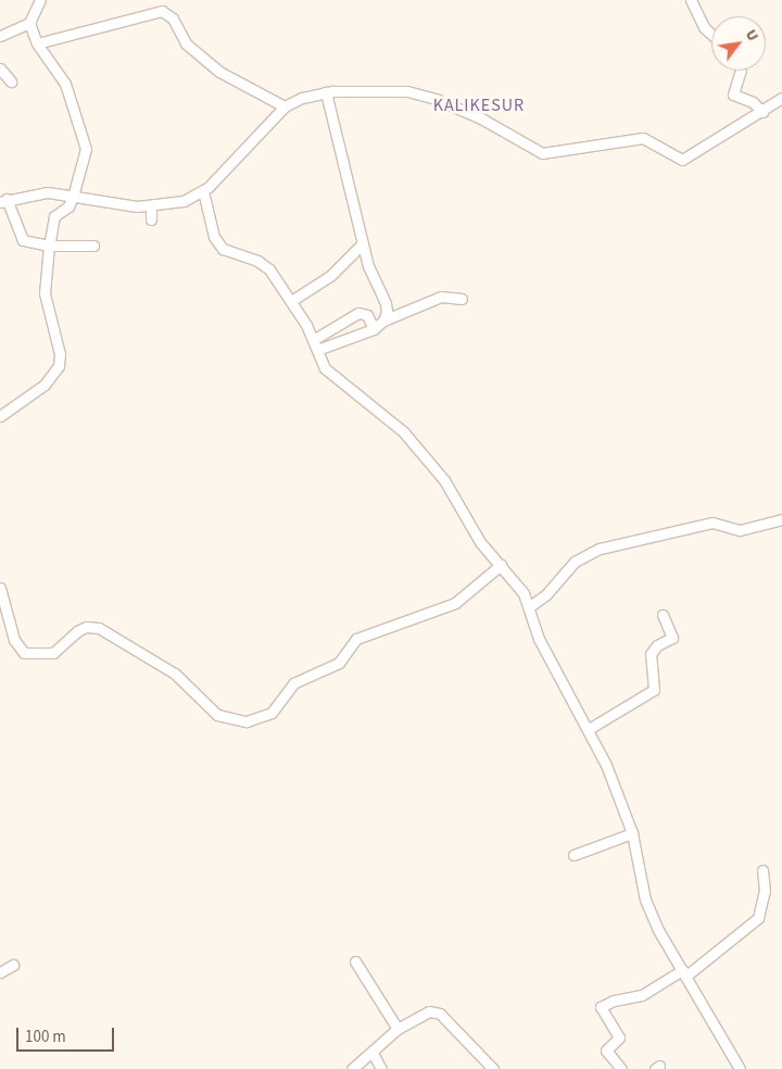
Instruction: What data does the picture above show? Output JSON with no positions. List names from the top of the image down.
{
  "districts": ["KALIKESUR"],
  "scale_bar": "100 m",
  "north": "top right"
}
